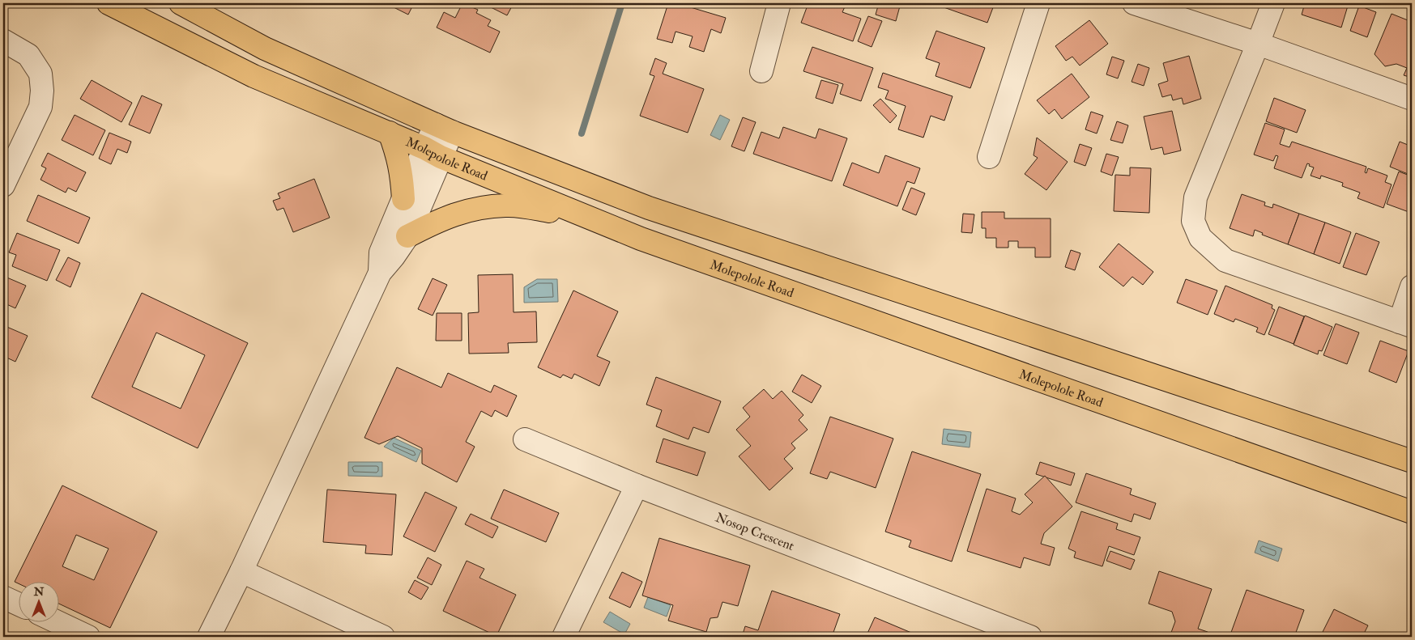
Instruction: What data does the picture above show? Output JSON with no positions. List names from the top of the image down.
{
  "streets": {
    "main road": ["Molepolole Road"],
    "street": ["Nosop Crescent"]
  },
  "north": "top"
}
